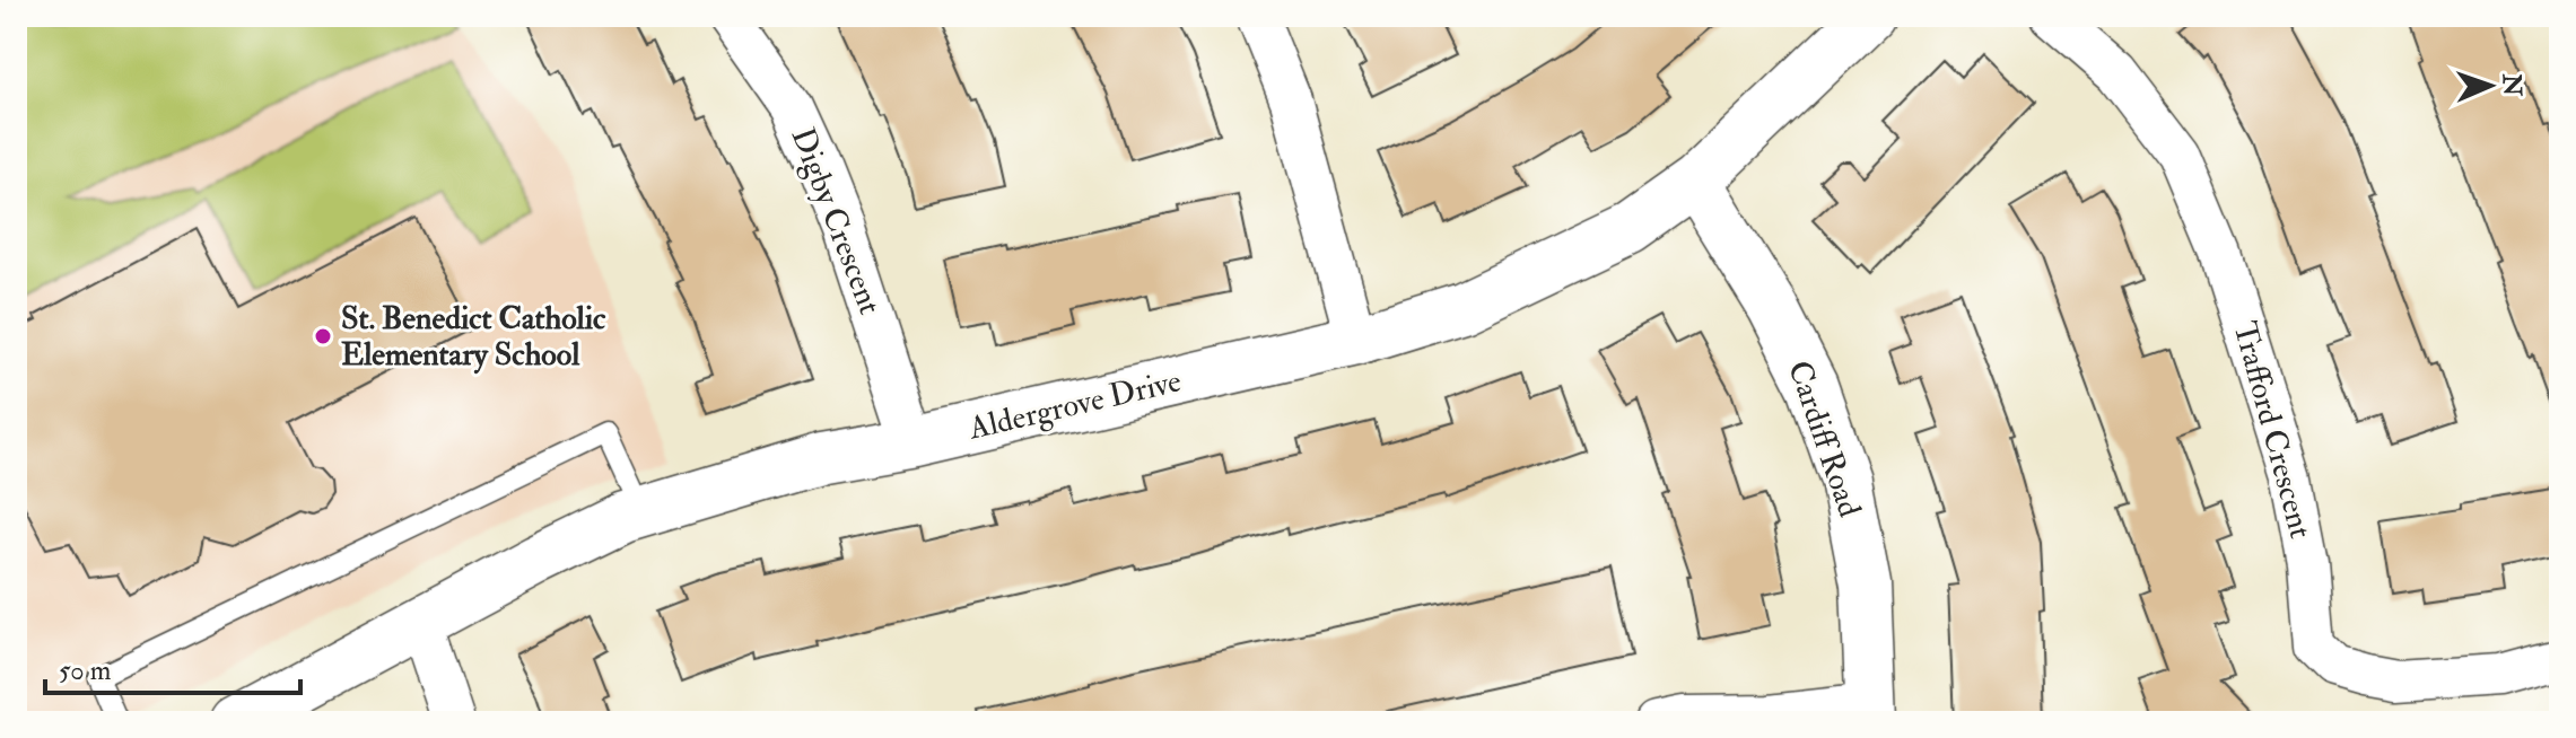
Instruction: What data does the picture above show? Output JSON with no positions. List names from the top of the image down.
{
  "streets": {
    "street": [
      "Digby Crescent",
      "Aldergrove Drive",
      "Trafford Crescent",
      "Cardiff Road"
    ]
  },
  "crossings": [
    ["Digby Crescent", "Aldergrove Drive"],
    ["Aldergrove Drive", "Cardiff Road"]
  ],
  "places": ["St. Benedict Catholic Elementary School"],
  "scale_bar": "50 m",
  "north": "right"
}
